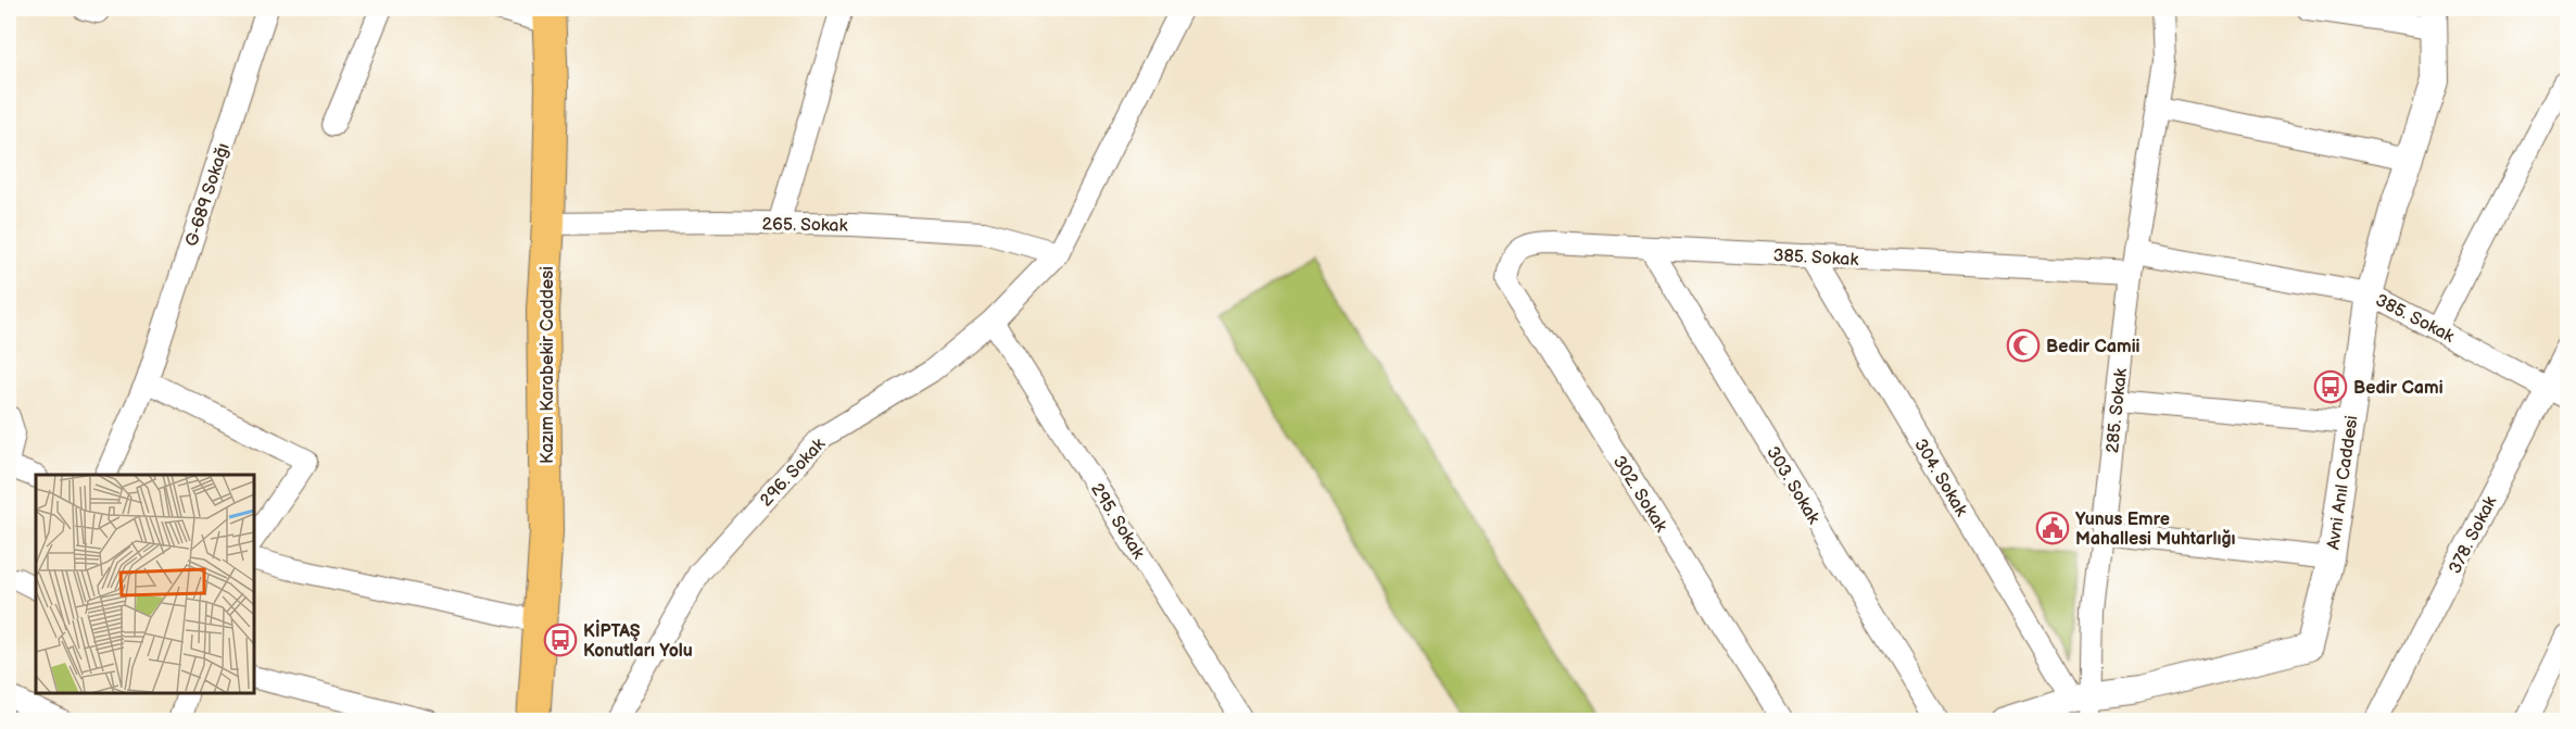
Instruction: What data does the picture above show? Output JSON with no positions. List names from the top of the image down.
{
  "streets": {
    "main road": ["Kazım Karabekir Caddesi"],
    "street": [
      "G-689 Sokağı",
      "265. Sokak",
      "385. Sokak",
      "285. Sokak",
      "296. Sokak",
      "304. Sokak",
      "Avni Anıl Caddesi",
      "303. Sokak",
      "302. Sokak",
      "295. Sokak",
      "378. Sokak"
    ]
  },
  "crossings": [
    ["265. Sokak", "Kazım Karabekir Caddesi"],
    ["265. Sokak", "296. Sokak"],
    ["385. Sokak", "285. Sokak"],
    ["385. Sokak", "304. Sokak"],
    ["385. Sokak", "Avni Anıl Caddesi"],
    ["385. Sokak", "303. Sokak"],
    ["385. Sokak", "302. Sokak"],
    ["385. Sokak", "378. Sokak"],
    ["285. Sokak", "304. Sokak"],
    ["285. Sokak", "Avni Anıl Caddesi"],
    ["296. Sokak", "295. Sokak"],
    ["304. Sokak", "Avni Anıl Caddesi"]
  ],
  "places": {
    "mosque": ["Bedir Camii"],
    "bus stop": ["Bedir Cami", "KİPTAŞ Konutları Yolu"],
    "public building": ["Yunus Emre Mahallesi Muhtarlığı"]
  }
}
